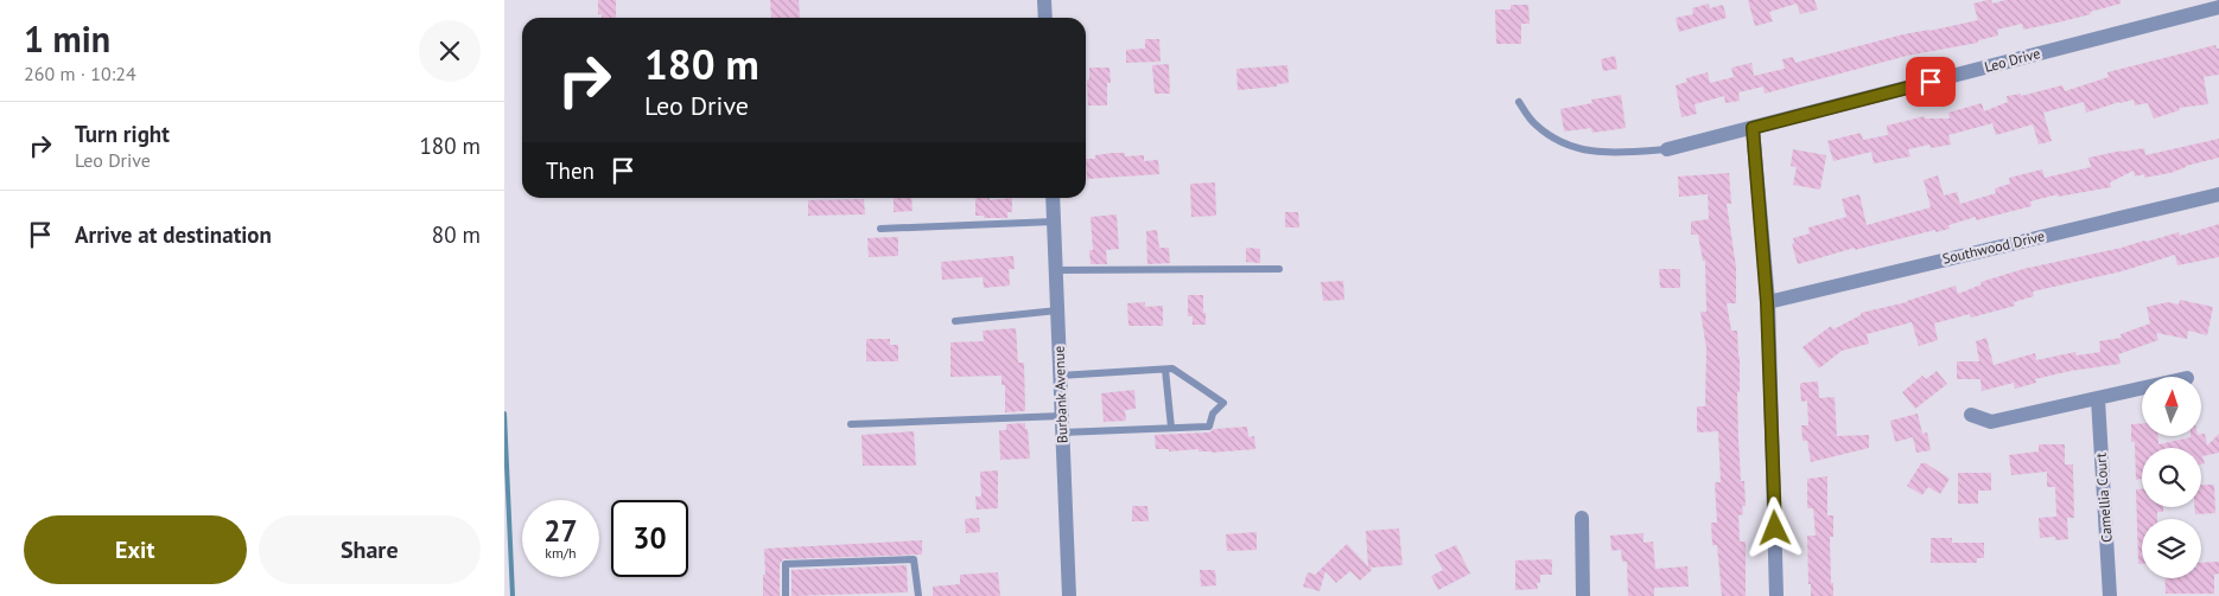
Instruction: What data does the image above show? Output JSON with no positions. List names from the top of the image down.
{
  "streets": {
    "street": [
      "Leo Drive",
      "Southwood Drive",
      "Burbank Avenue",
      "Camellia Court"
    ]
  },
  "north": "top",
  "page": {
    "heading": ["1 min", "260 m · 10:24"],
    "turn": ["180 m", "Leo Drive"],
    "list": [
      {
        "name": "Turn right",
        "note": "Leo Drive",
        "value": "180 m"
      },
      {
        "name": "Arrive at destination",
        "value": "80 m"
      }
    ],
    "then": "Then",
    "speed": "27 km/h",
    "limit": "30",
    "buttons": ["Exit", "Share"]
  }
}
